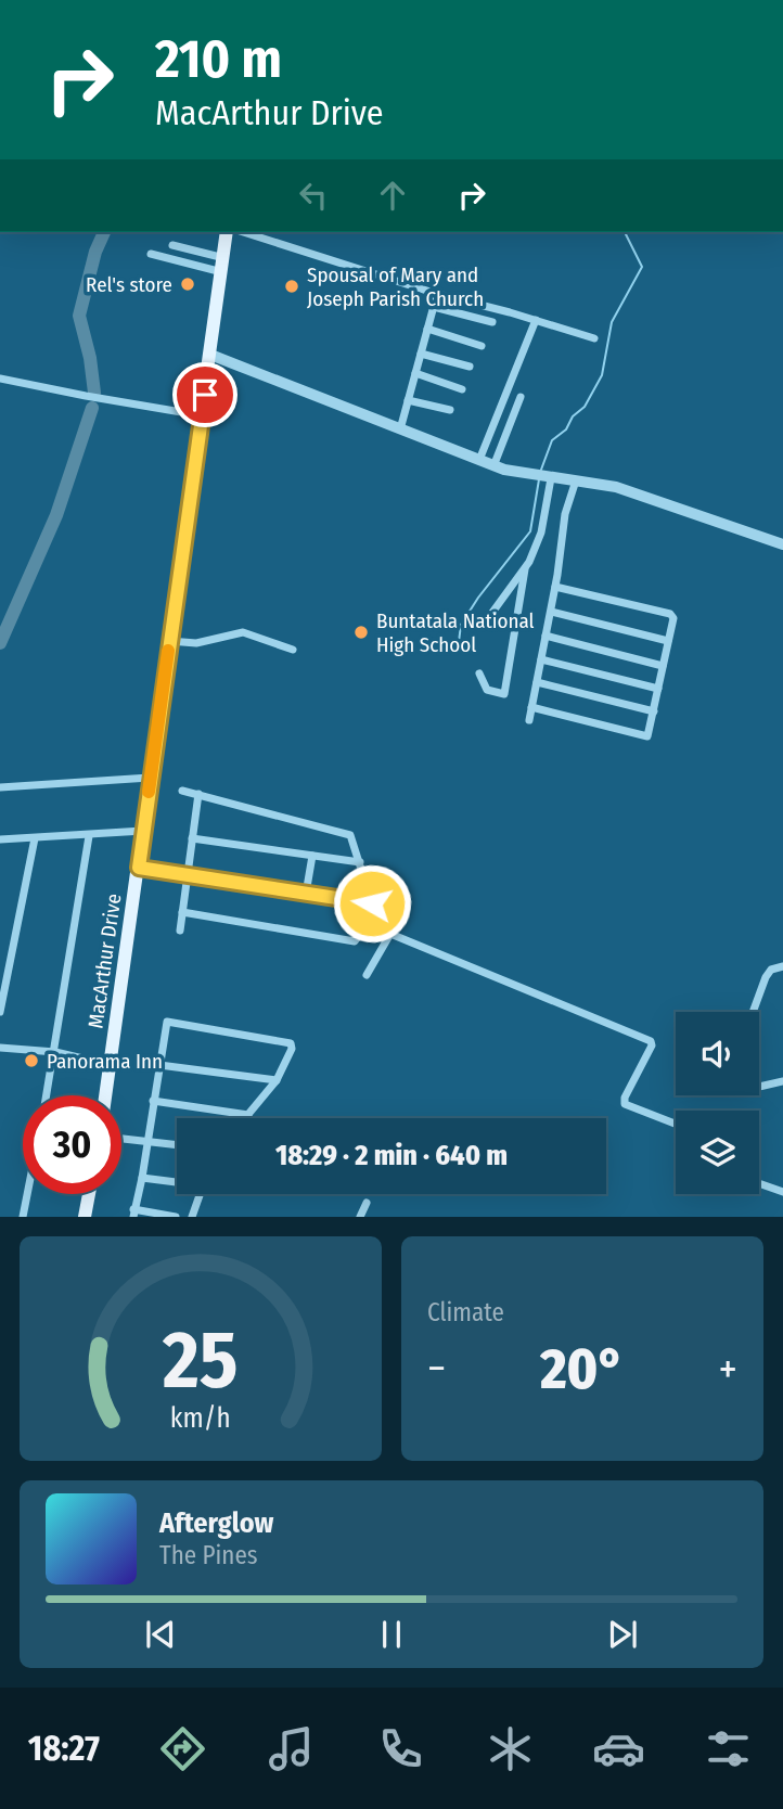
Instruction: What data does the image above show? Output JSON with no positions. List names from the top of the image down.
{
  "streets": {
    "main road": ["MacArthur Drive"]
  },
  "places": [
    "Rel's store",
    "Spousal of Mary and Joseph Parish Church",
    "Buntatala National High School",
    "Panorama Inn"
  ],
  "page": {
    "turn": ["210 m", "MacArthur Drive"],
    "limit": "30",
    "trip": "18:29 · 2 min · 640 m",
    "tile": "Climate",
    "heat": ["−", "20°", "+"],
    "song": ["Afterglow", "The Pines"],
    "tabs": "18:27",
    "gauge": ["25", "km/h"]
  }
}
